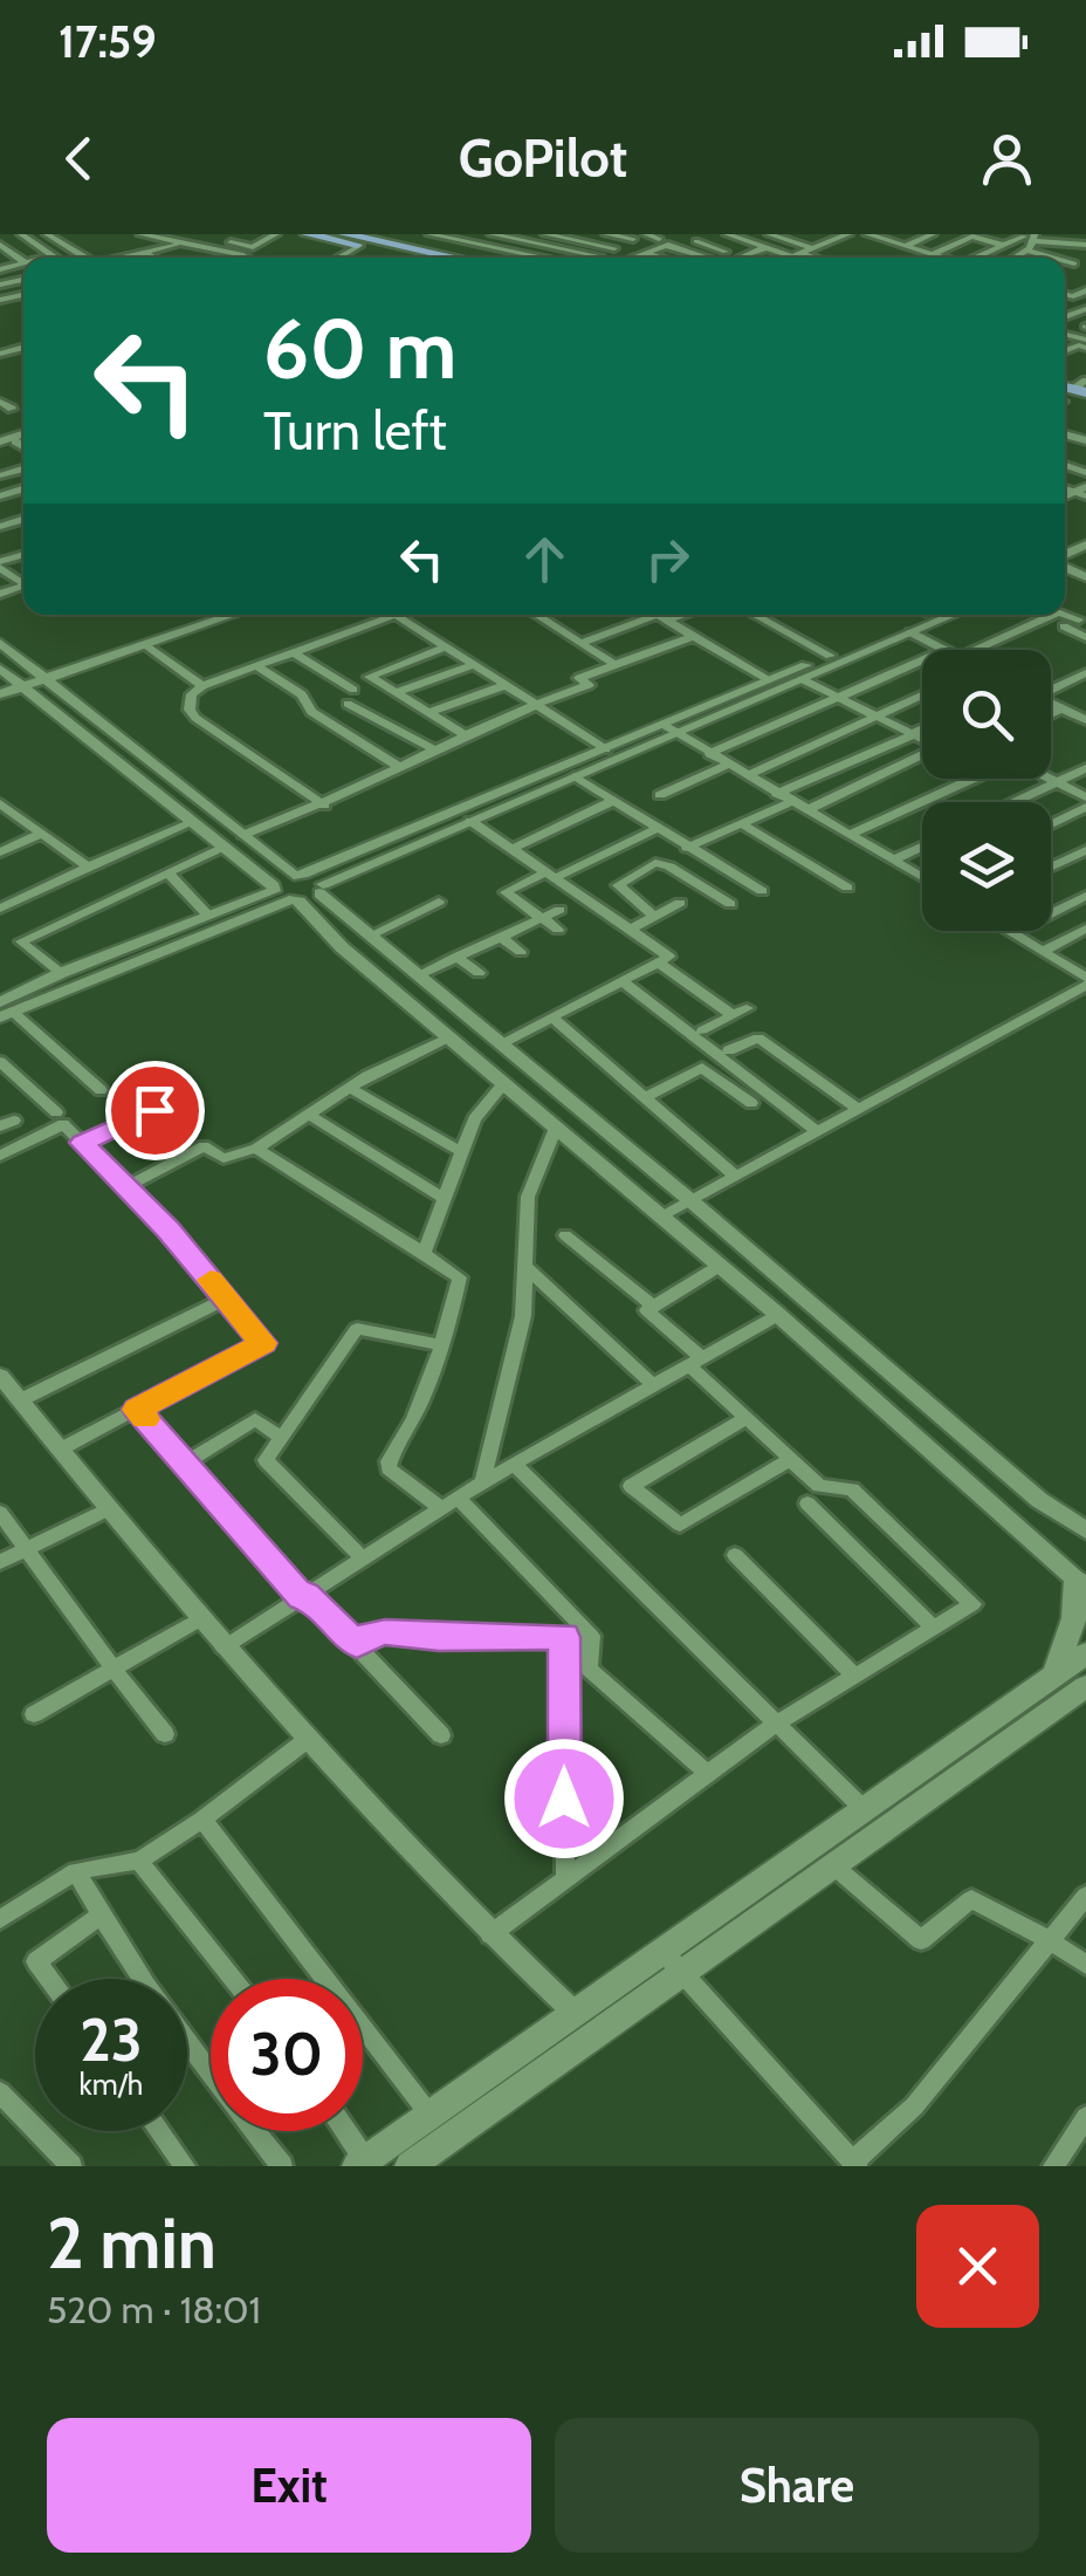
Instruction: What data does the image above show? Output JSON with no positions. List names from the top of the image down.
{
  "page": {
    "status": "17:59",
    "header": "GoPilot",
    "turn": ["60 m", "Turn left"],
    "speed": "23 km/h",
    "limit": "30",
    "heading": ["2 min", "520 m · 18:01"],
    "buttons": ["Exit", "Share"]
  }
}
